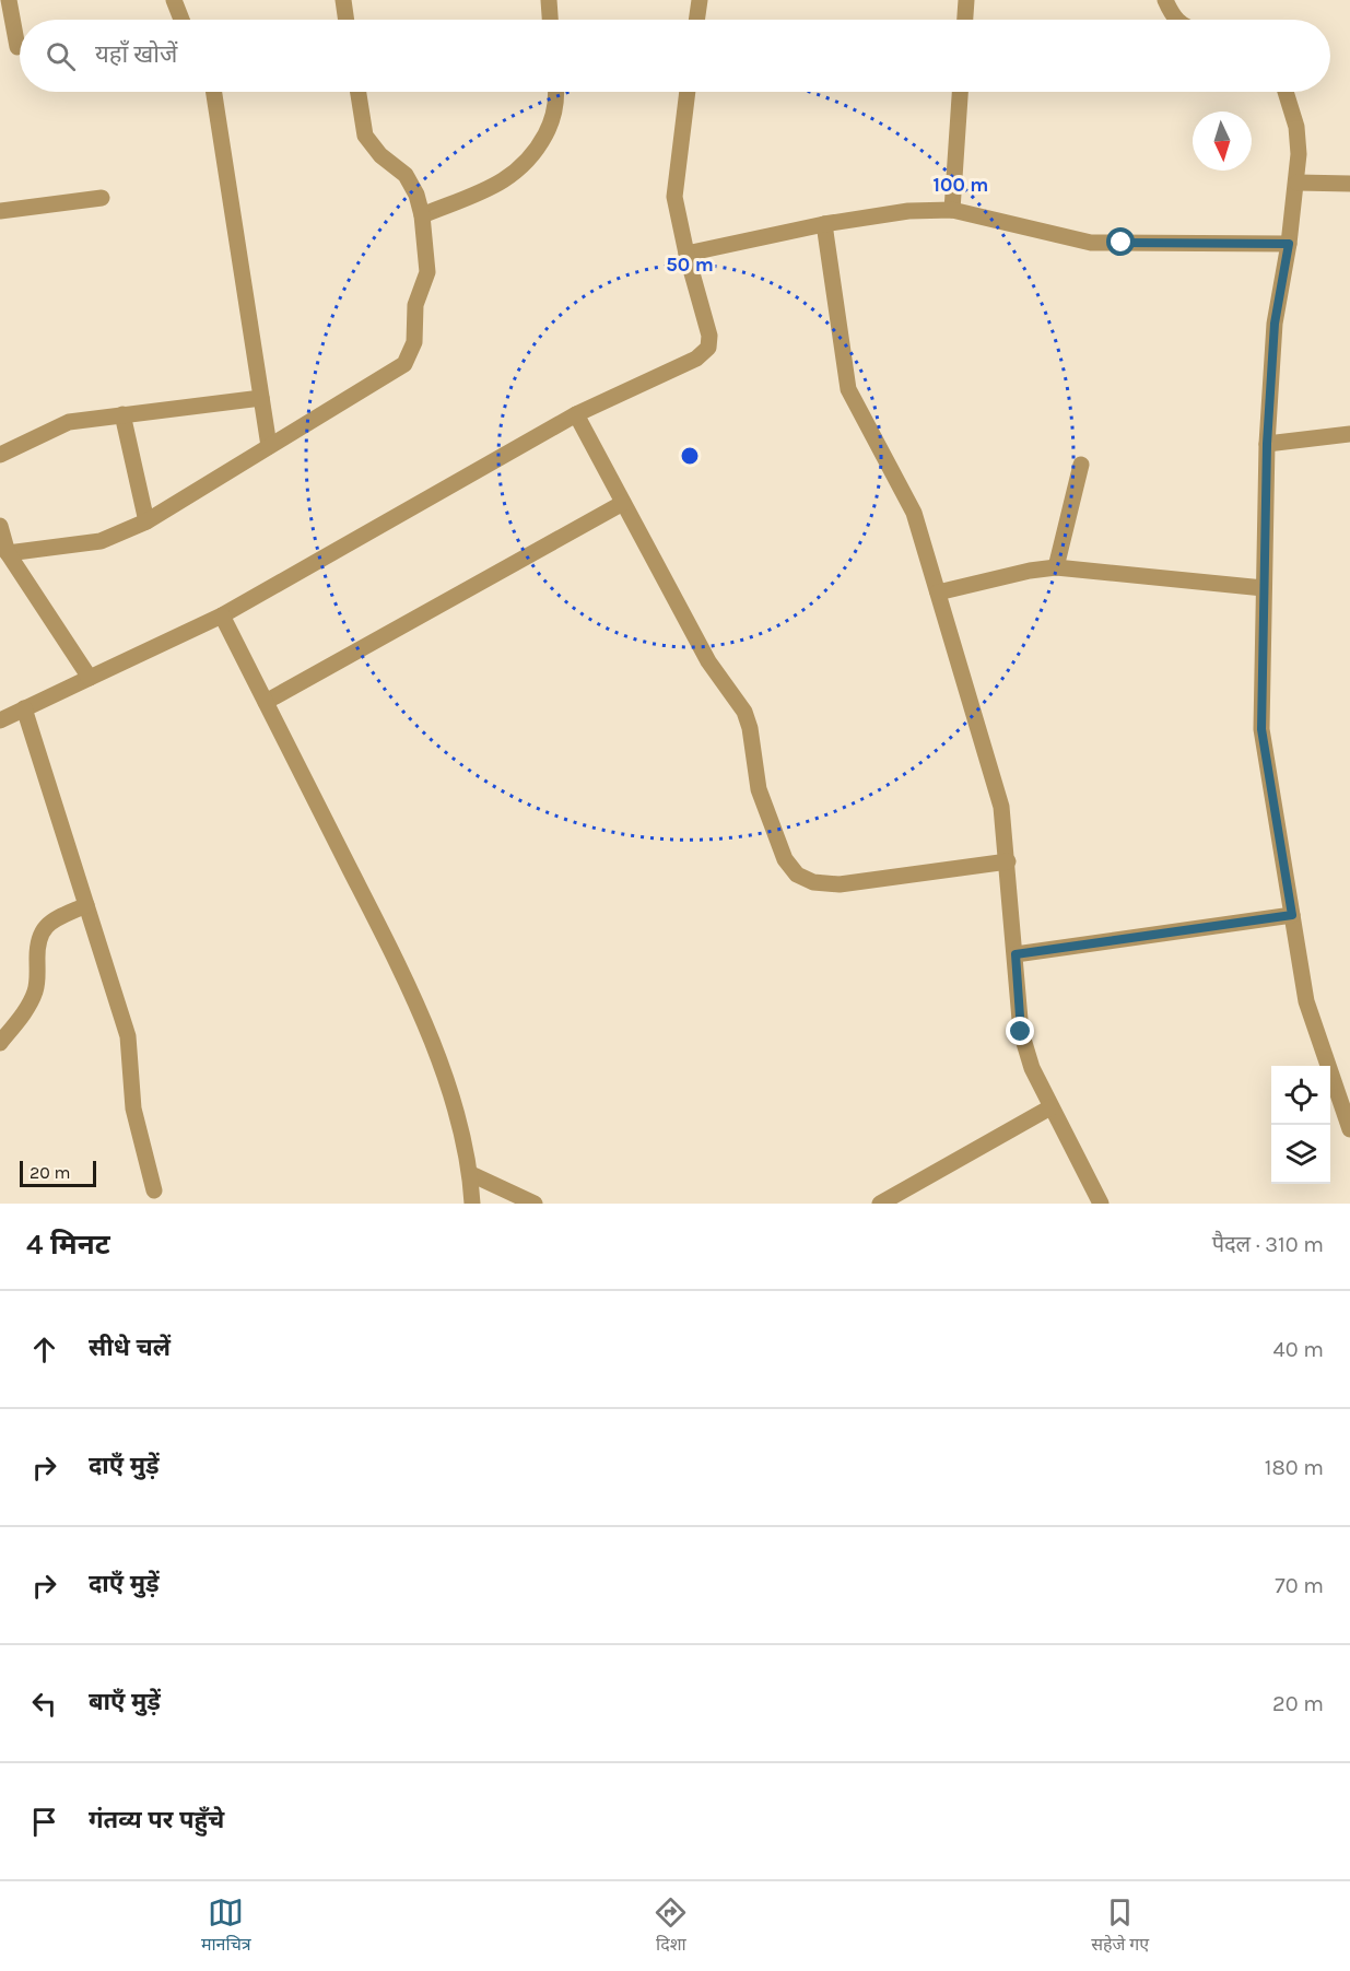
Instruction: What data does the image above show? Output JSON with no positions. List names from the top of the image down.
{
  "scale_bar": "20 m",
  "north": "bottom",
  "page": {
    "search": "यहाँ खोजें",
    "scale": "20 m",
    "heading": ["4 मिनट", "पैदल · 310 m"],
    "list": [
      ["सीधे चलें", "40 m"],
      ["दाएँ मुड़ें", "180 m"],
      ["दाएँ मुड़ें", "70 m"],
      ["बाएँ मुड़ें", "20 m"],
      "गंतव्य पर पहुँचे"
    ],
    "nav": ["मानचित्र", "दिशा", "सहेजे गए"]
  },
  "rings": ["100 m", "50 m"]
}
